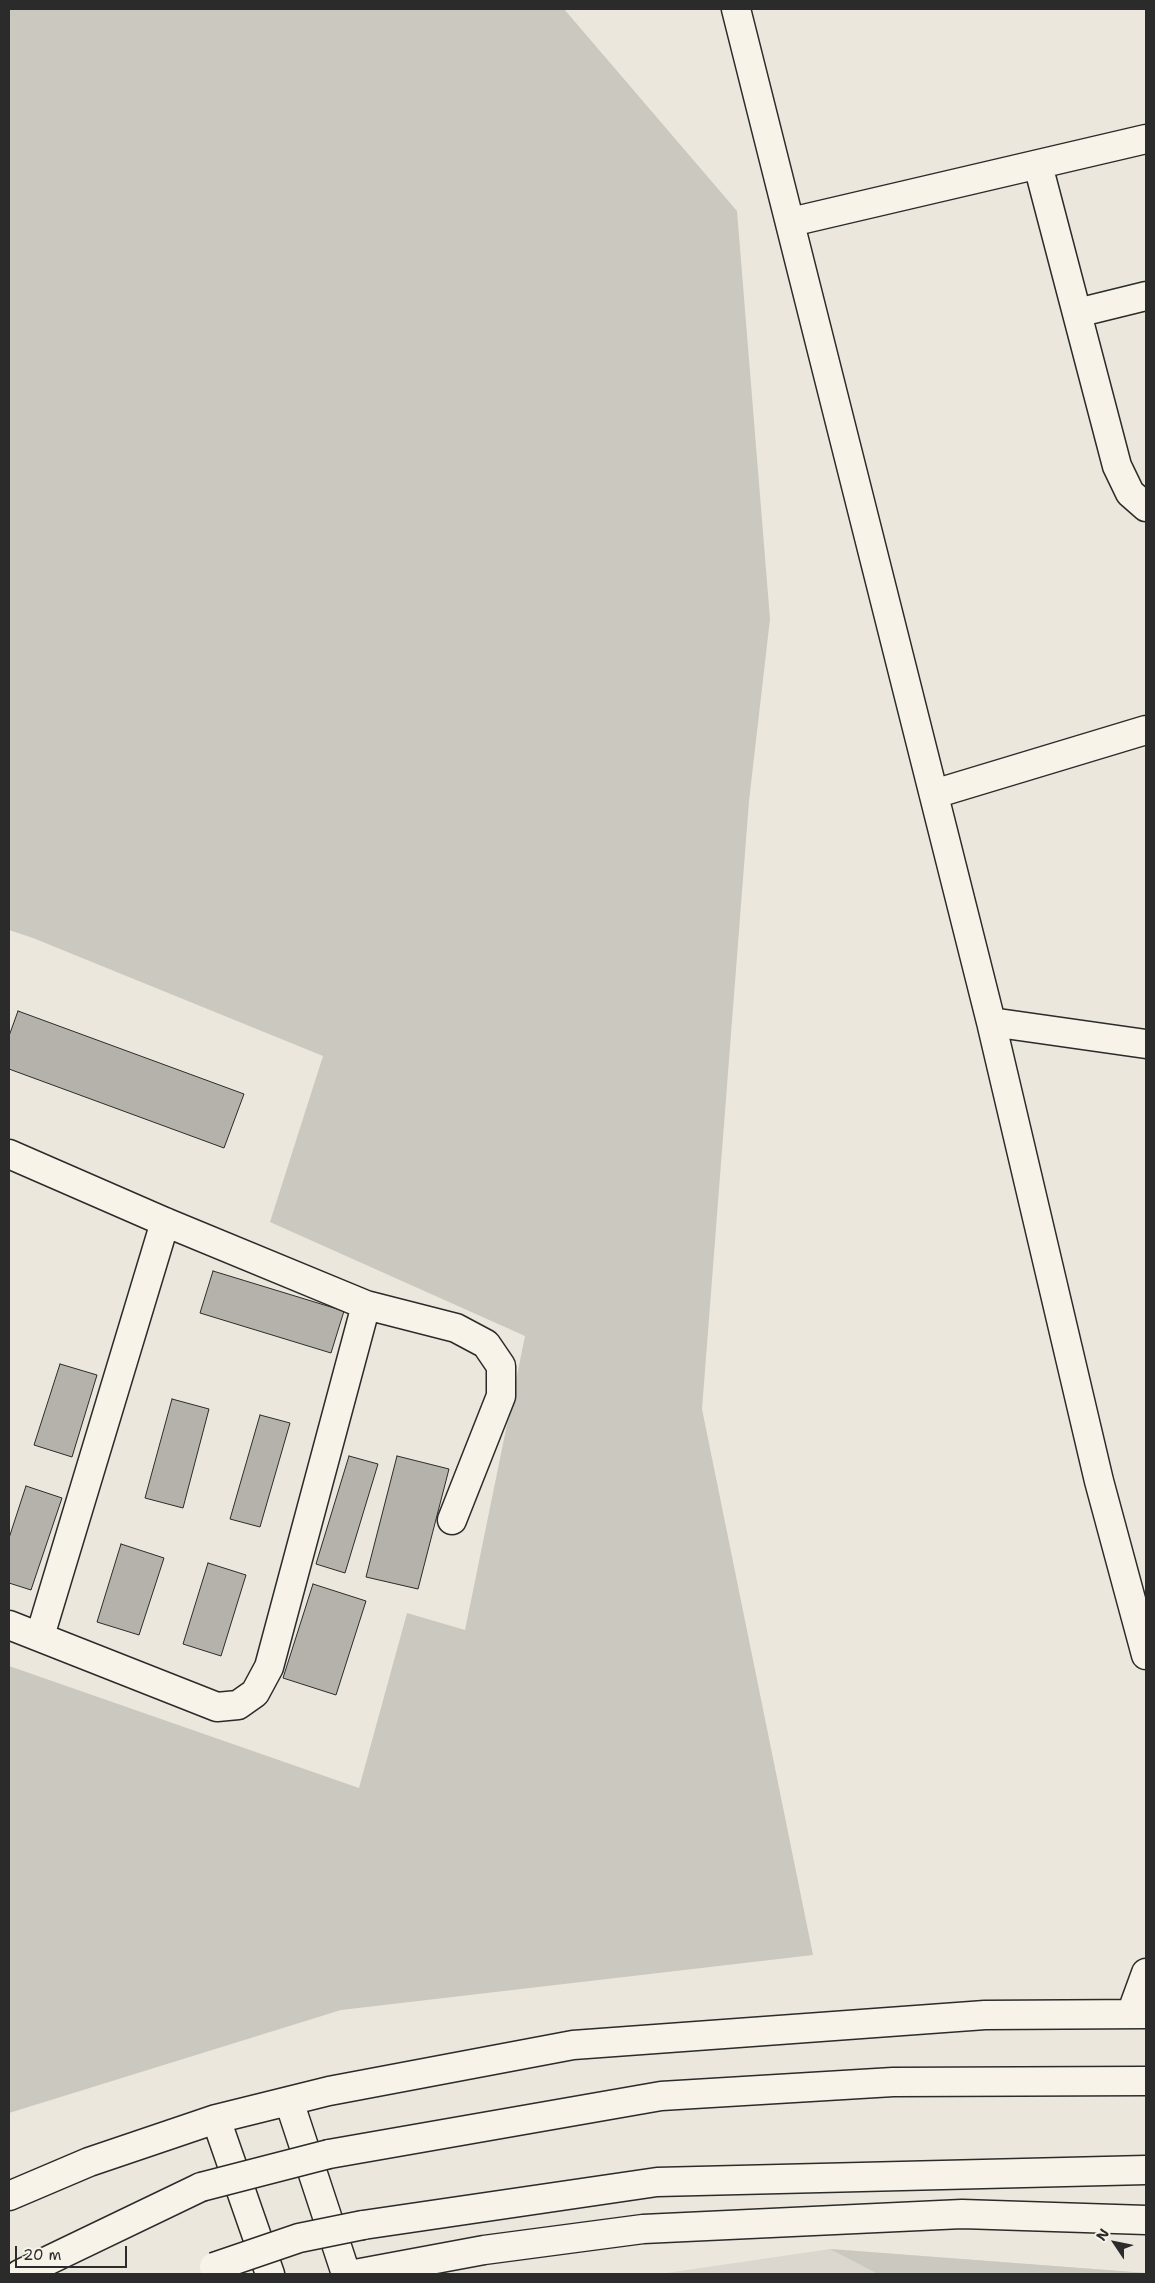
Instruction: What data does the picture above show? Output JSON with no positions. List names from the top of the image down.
{
  "scale_bar": "20 m",
  "north": "top left"
}
